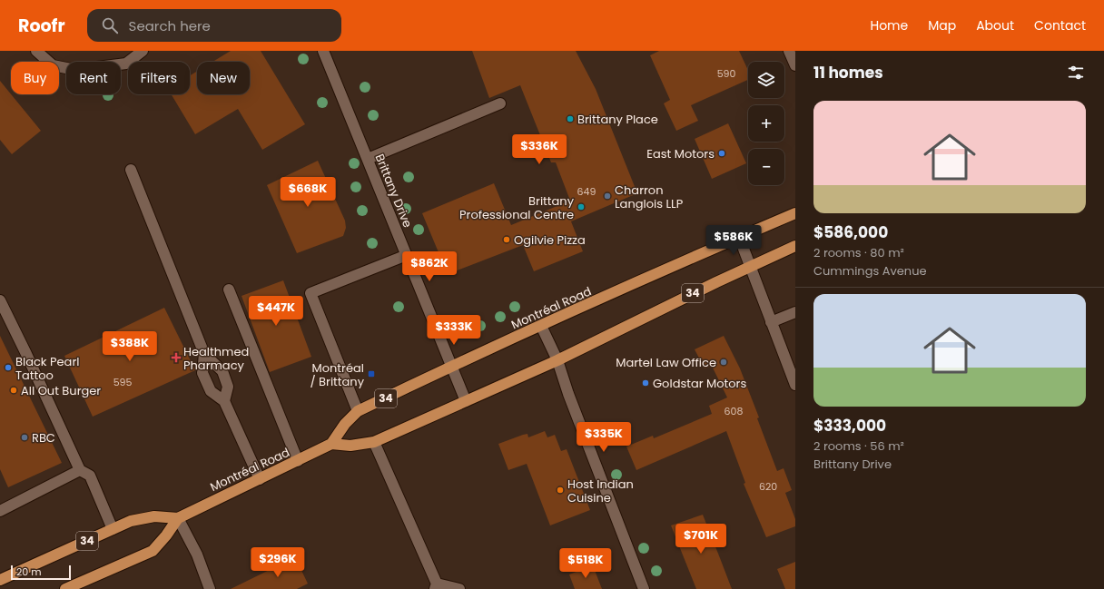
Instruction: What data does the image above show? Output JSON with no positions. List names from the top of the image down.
{
  "streets": {
    "main road": ["34", "Montréal Road"],
    "street": ["Brittany Drive"]
  },
  "crossings": [
    ["Brittany Drive", "34"],
    ["Brittany Drive", "Montréal Road"],
    ["34", "Montréal Road"]
  ],
  "places": {
    "other": [
      "Brittany Place",
      "East Motors",
      "Charron Langlois LLP",
      "Brittany Professional Centre",
      "Ogilvie Pizza",
      "Martel Law Office",
      "Black Pearl Tattoo",
      "Goldstar Motors",
      "All Out Burger",
      "RBC",
      "Host Indian Cuisine"
    ],
    "health": ["Healthmed Pharmacy"],
    "transit": ["Montréal / Brittany"]
  },
  "house_numbers": [
    "590",
    "649",
    "595",
    "608",
    "620"
  ],
  "scale_bar": "20 m",
  "page": {
    "header": "Roofr",
    "search": "Search here",
    "nav": [
      "Home",
      "Map",
      "About",
      "Contact"
    ],
    "heading": "11 homes",
    "map_buttons": ["+", "−"],
    "chip": [
      "Buy",
      "Rent",
      "Filters",
      "New"
    ],
    "list": [
      {
        "name": "$586,000",
        "note": "2 rooms · 80 m² · Cummings Avenue"
      },
      {
        "name": "$333,000",
        "note": "2 rooms · 56 m² · Brittany Drive"
      }
    ],
    "price": [
      "$336K",
      "$668K",
      "$586K",
      "$862K",
      "$447K",
      "$333K",
      "$388K",
      "$335K",
      "$701K",
      "$296K",
      "$518K"
    ],
    "scale": "20 m"
  }
}
